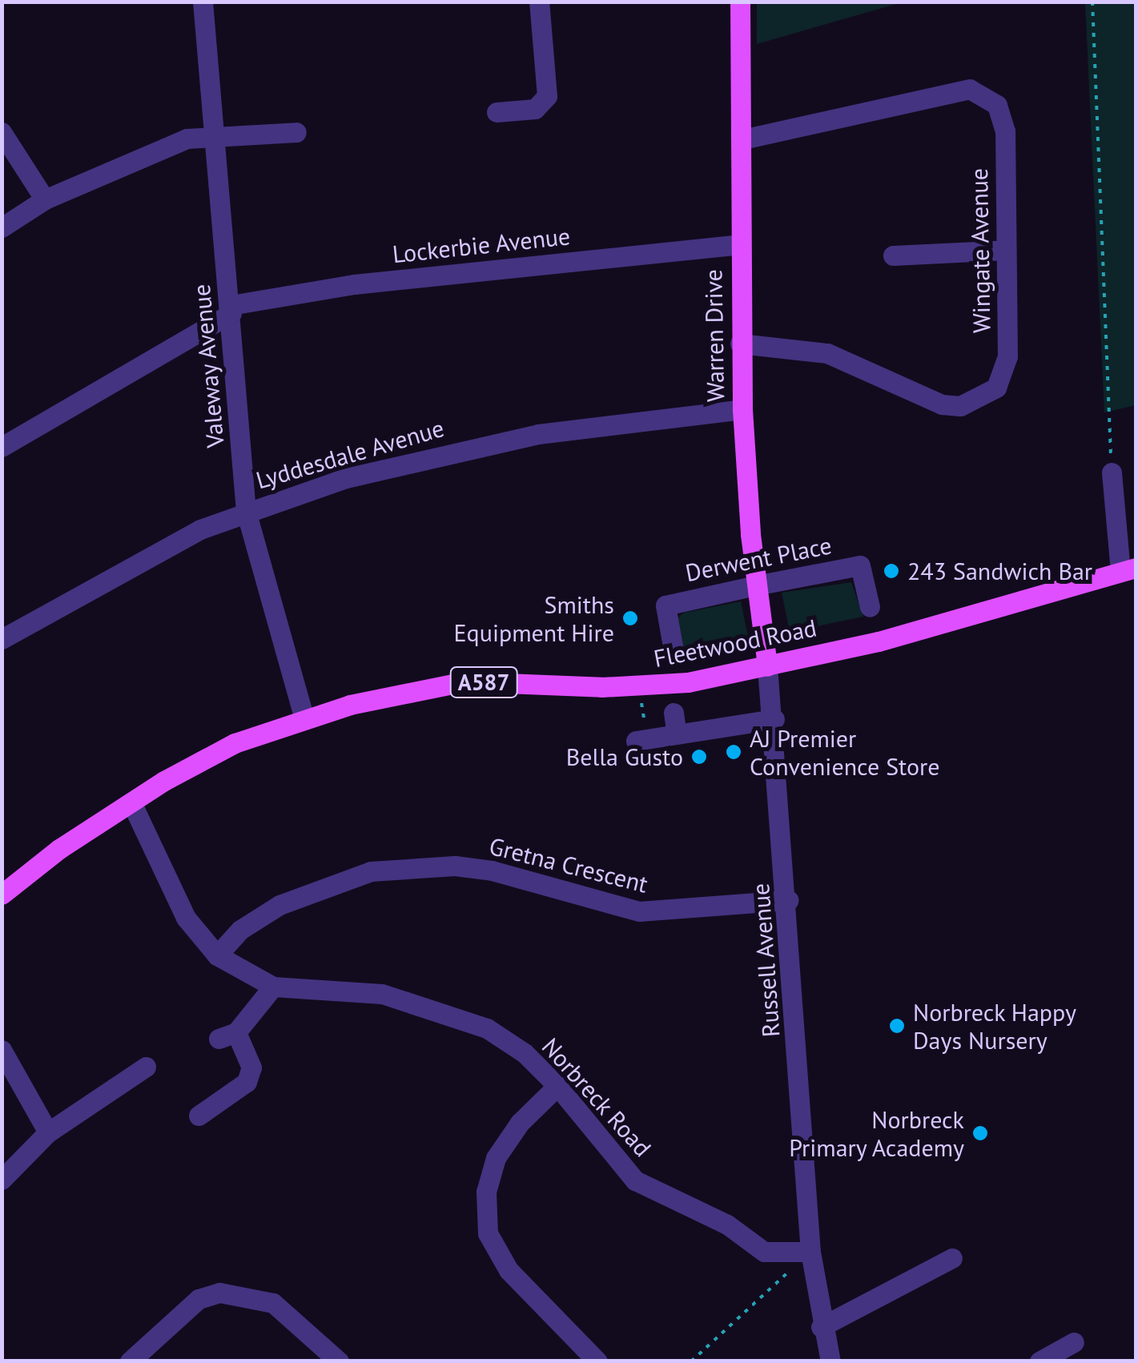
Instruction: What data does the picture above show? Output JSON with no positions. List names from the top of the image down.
{
  "streets": {
    "main road": ["Warren Drive", "Fleetwood Road", "A587"],
    "street": [
      "Lockerbie Avenue",
      "Wingate Avenue",
      "Valeway Avenue",
      "Lyddesdale Avenue",
      "Derwent Place",
      "Gretna Crescent",
      "Russell Avenue",
      "Norbreck Road"
    ]
  },
  "crossings": [
    ["Lockerbie Avenue", "Warren Drive"],
    ["Lockerbie Avenue", "Valeway Avenue"],
    ["Wingate Avenue", "Warren Drive"],
    ["Warren Drive", "Lyddesdale Avenue"],
    ["Warren Drive", "Derwent Place"],
    ["Warren Drive", "Fleetwood Road"],
    ["Warren Drive", "Russell Avenue"],
    ["Valeway Avenue", "Lyddesdale Avenue"],
    ["Valeway Avenue", "Fleetwood Road"],
    ["Fleetwood Road", "Russell Avenue"],
    ["Fleetwood Road", "Norbreck Road"],
    ["Gretna Crescent", "Russell Avenue"],
    ["Gretna Crescent", "Norbreck Road"],
    ["Russell Avenue", "Norbreck Road"]
  ],
  "places": [
    "243 Sandwich Bar",
    "Smiths Equipment Hire",
    "AJ Premier Convenience Store",
    "Bella Gusto",
    "Norbreck Happy Days Nursery",
    "Norbreck Primary Academy"
  ]
}
